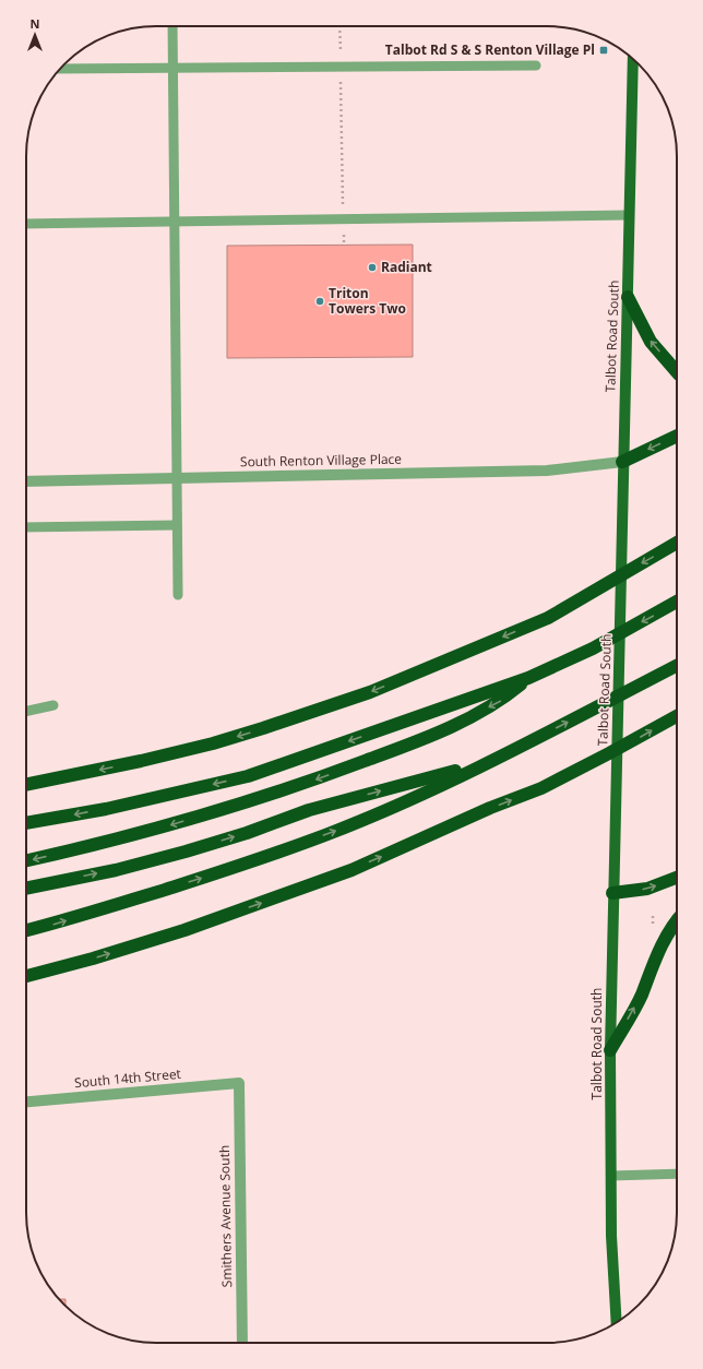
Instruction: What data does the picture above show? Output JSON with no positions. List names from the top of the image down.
{
  "streets": {
    "main road": ["Talbot Road South"],
    "street": ["South Renton Village Place", "South 14th Street", "Smithers Avenue South"]
  },
  "crossings": [
    ["Talbot Road South", "South Renton Village Place"],
    ["South 14th Street", "Smithers Avenue South"]
  ],
  "places": {
    "transit": ["Talbot Rd S & S Renton Village Pl"],
    "other": ["Radiant", "Triton Towers Two"]
  },
  "north": "top"
}
